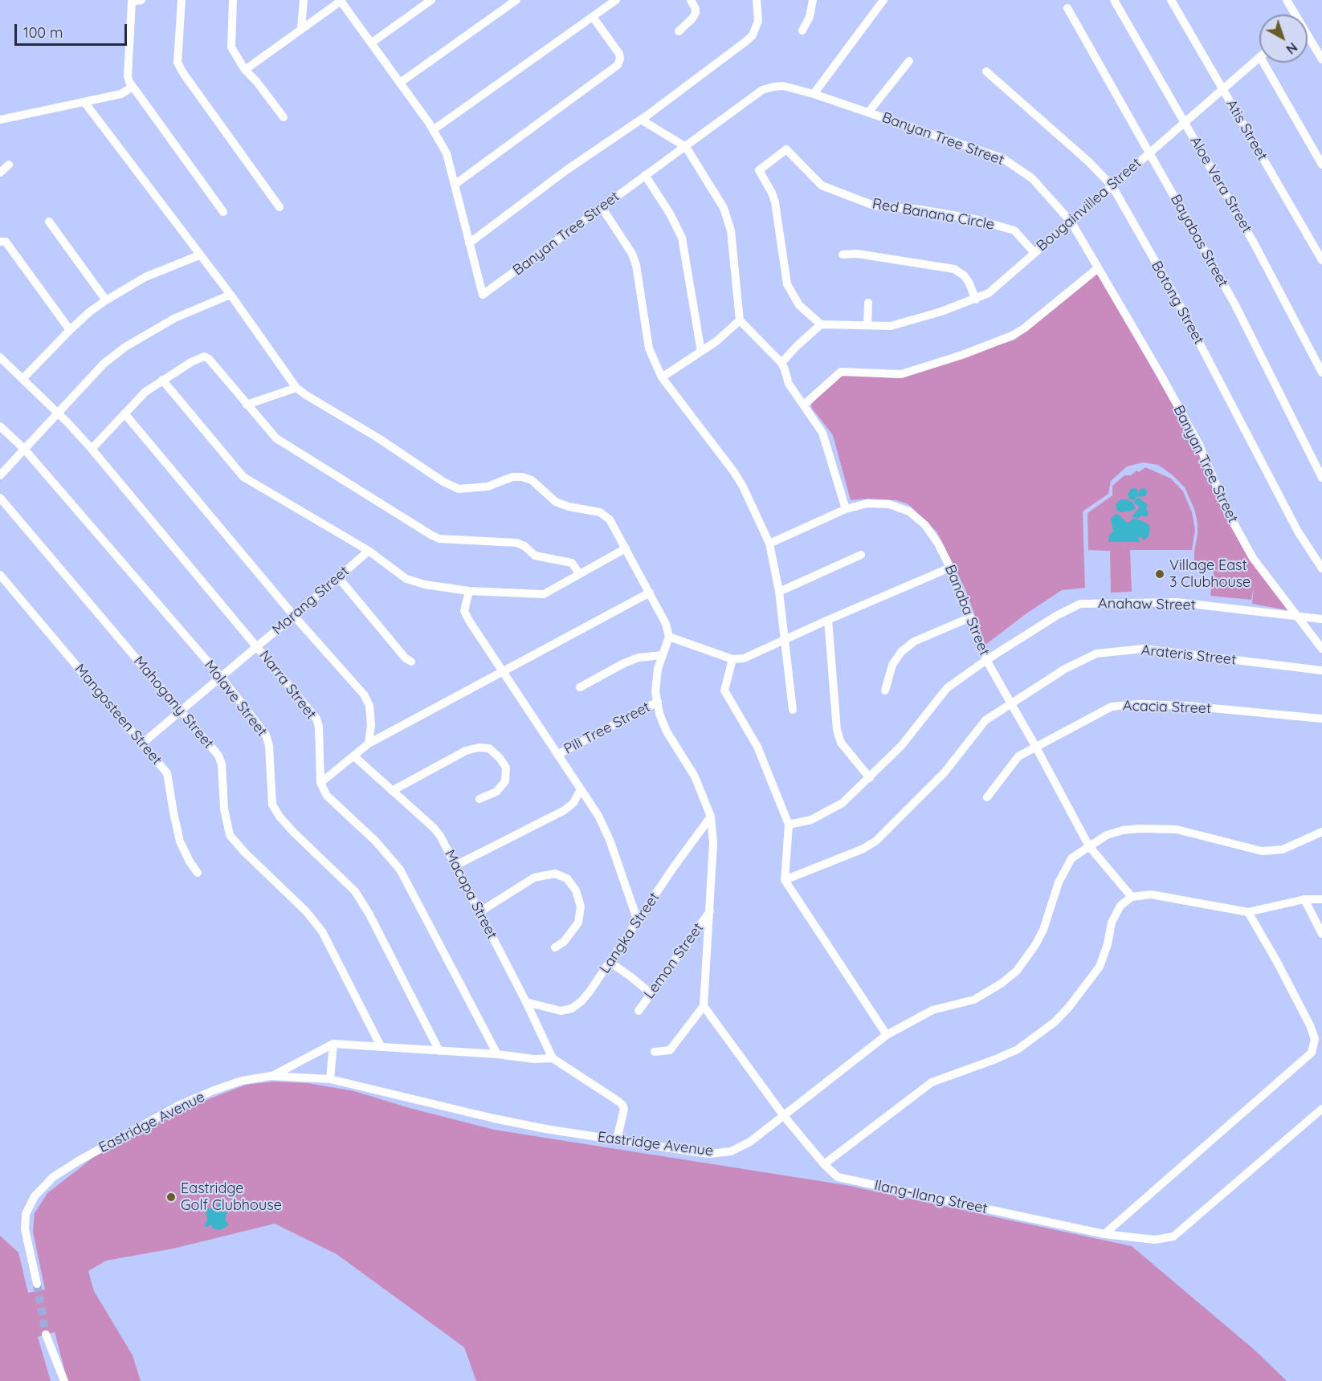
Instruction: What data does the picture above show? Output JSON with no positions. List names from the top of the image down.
{
  "streets": {
    "street": [
      "Atis Street",
      "Banyan Tree Street",
      "Aloe Vera Street",
      "Bougainvillea Street",
      "Red Banana Circle",
      "Bayabas Street",
      "Botong Street",
      "Marang Street",
      "Anahaw Street",
      "Banaba Street",
      "Arateris Street",
      "Narra Street",
      "Molave Street",
      "Mahogany Street",
      "Acacia Street",
      "Mangosteen Street",
      "Pili Tree Street",
      "Macopa Street",
      "Langka Street",
      "Lemon Street",
      "Eastridge Avenue",
      "Ilang-Ilang Street"
    ]
  },
  "crossings": [
    ["Atis Street", "Bougainvillea Street"],
    ["Banyan Tree Street", "Bougainvillea Street"],
    ["Banyan Tree Street", "Anahaw Street"],
    ["Aloe Vera Street", "Bougainvillea Street"],
    ["Bougainvillea Street", "Red Banana Circle"],
    ["Bougainvillea Street", "Bayabas Street"],
    ["Bougainvillea Street", "Botong Street"],
    ["Marang Street", "Narra Street"],
    ["Marang Street", "Molave Street"],
    ["Marang Street", "Mahogany Street"],
    ["Marang Street", "Mangosteen Street"],
    ["Anahaw Street", "Banaba Street"],
    ["Banaba Street", "Arateris Street"],
    ["Banaba Street", "Acacia Street"],
    ["Banaba Street", "Eastridge Avenue"],
    ["Macopa Street", "Langka Street"],
    ["Eastridge Avenue", "Ilang-Ilang Street"]
  ],
  "places": ["Village East 3 Clubhouse", "Eastridge Golf Clubhouse"],
  "scale_bar": "100 m",
  "north": "bottom right"
}
